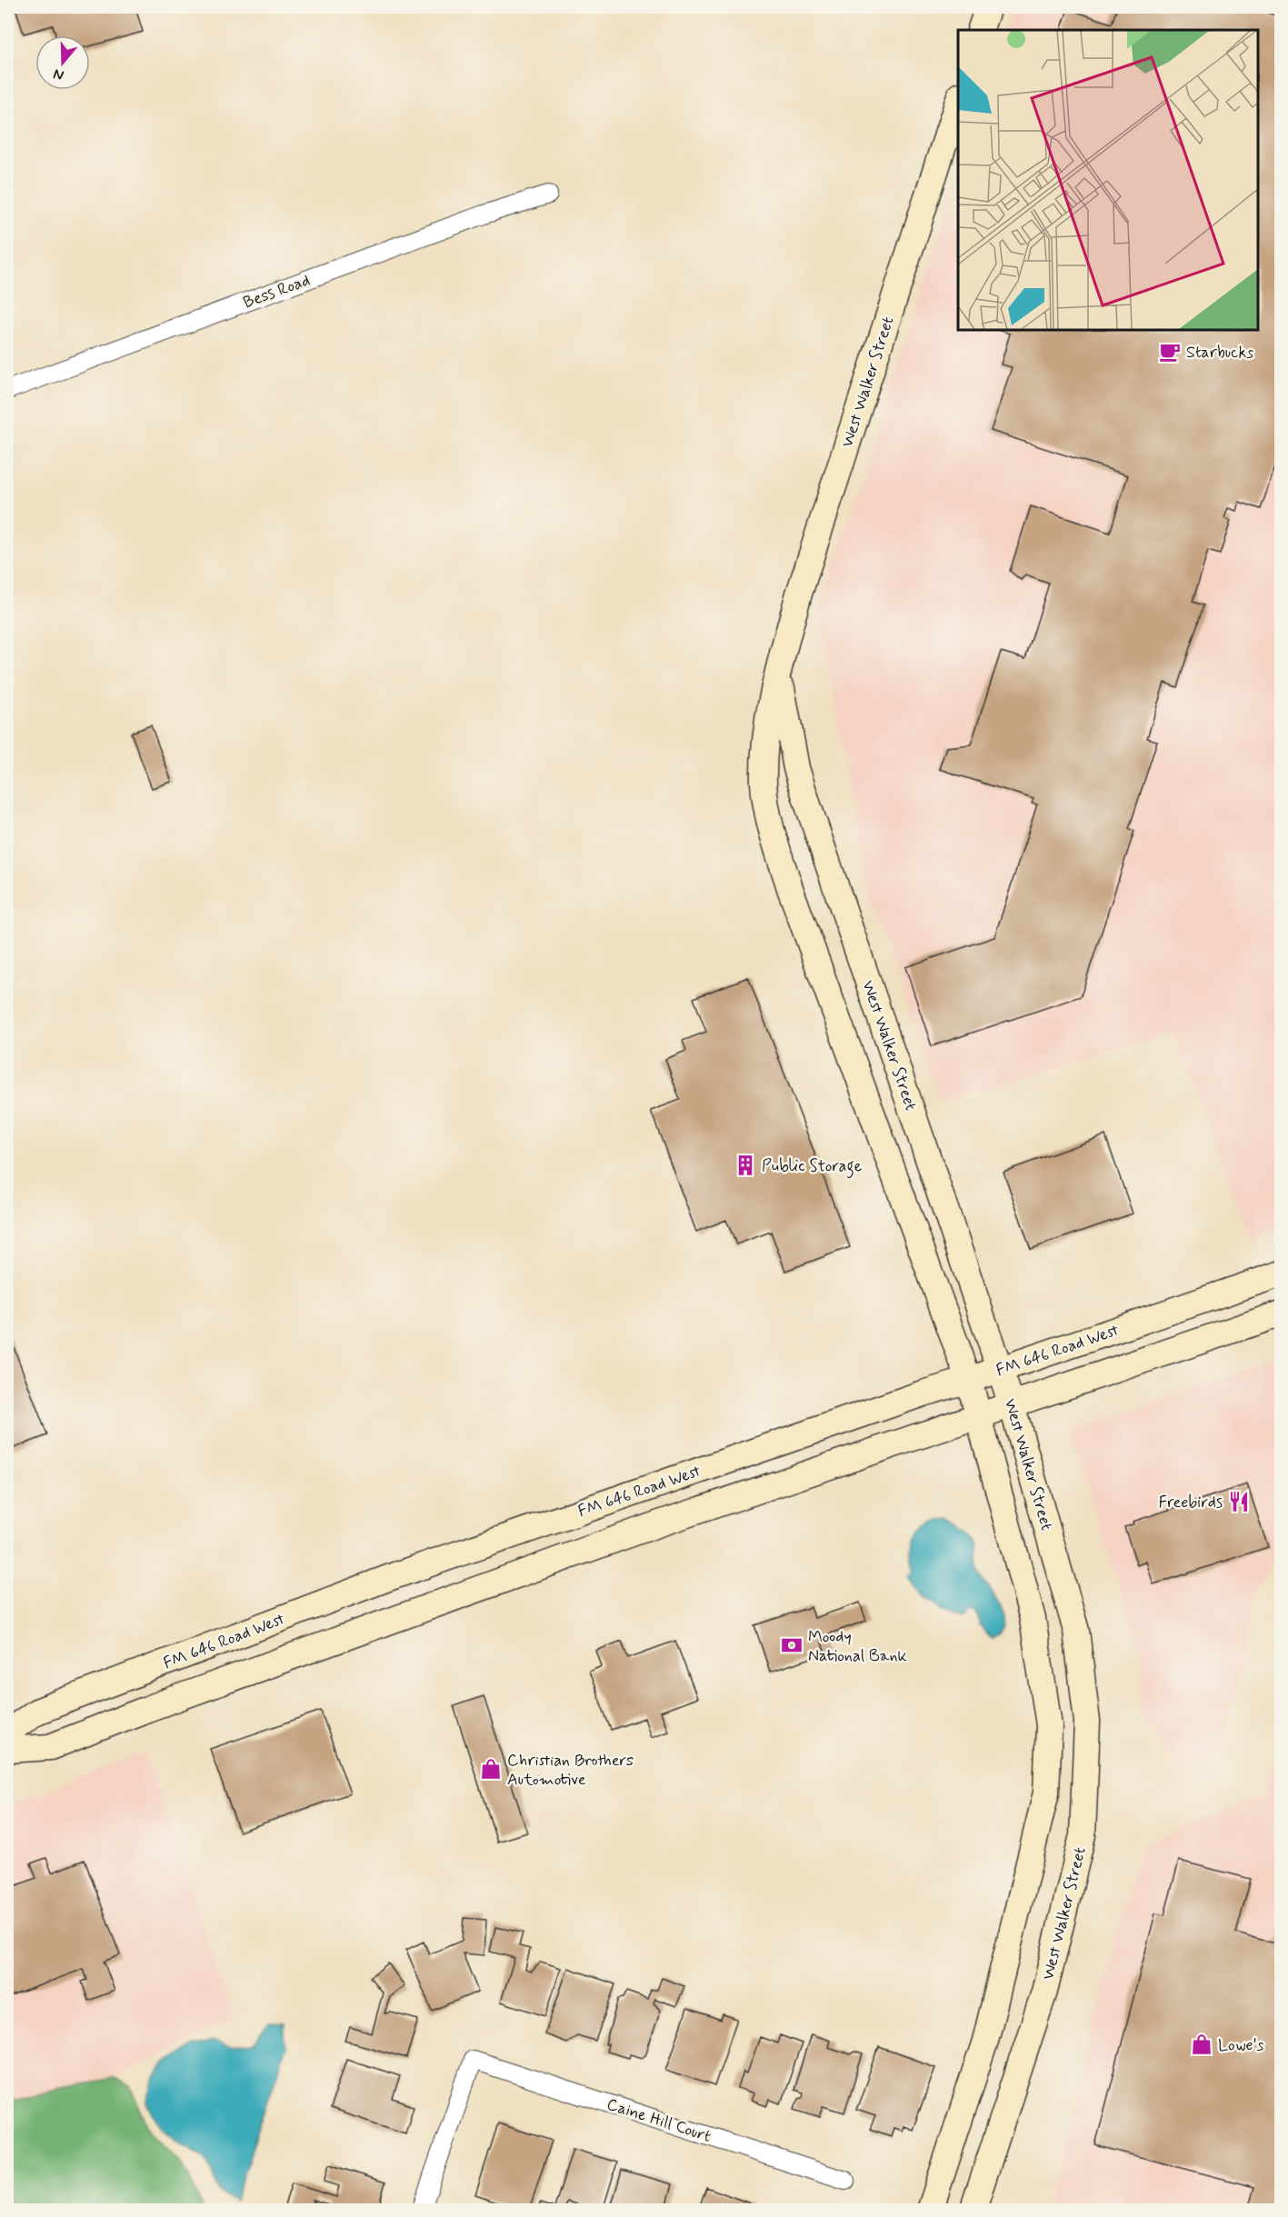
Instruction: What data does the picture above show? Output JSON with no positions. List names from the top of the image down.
{
  "streets": {
    "street": [
      "Bess Road",
      "West Walker Street",
      "FM 646 Road West",
      "Caine Hill Court"
    ]
  },
  "crossings": [
    ["West Walker Street", "FM 646 Road West"]
  ],
  "places": {
    "cafe": ["Starbucks"],
    "building": ["Public Storage"],
    "restaurant": ["Freebirds"],
    "bank": ["Moody National Bank"],
    "shop": ["Christian Brothers Automotive", "Lowe's"]
  },
  "north": "bottom"
}
